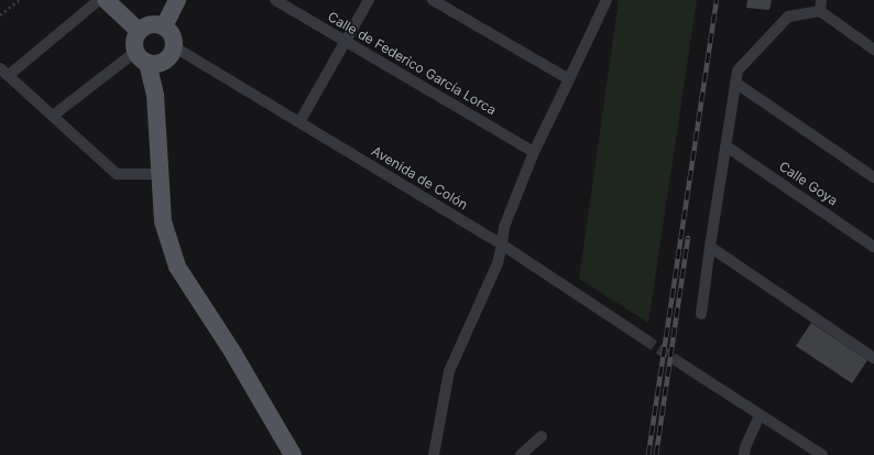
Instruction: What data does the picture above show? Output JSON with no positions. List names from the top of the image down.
{
  "streets": {
    "street": ["Calle de Federico García Lorca", "Avenida de Colón", "Calle Goya"]
  }
}
